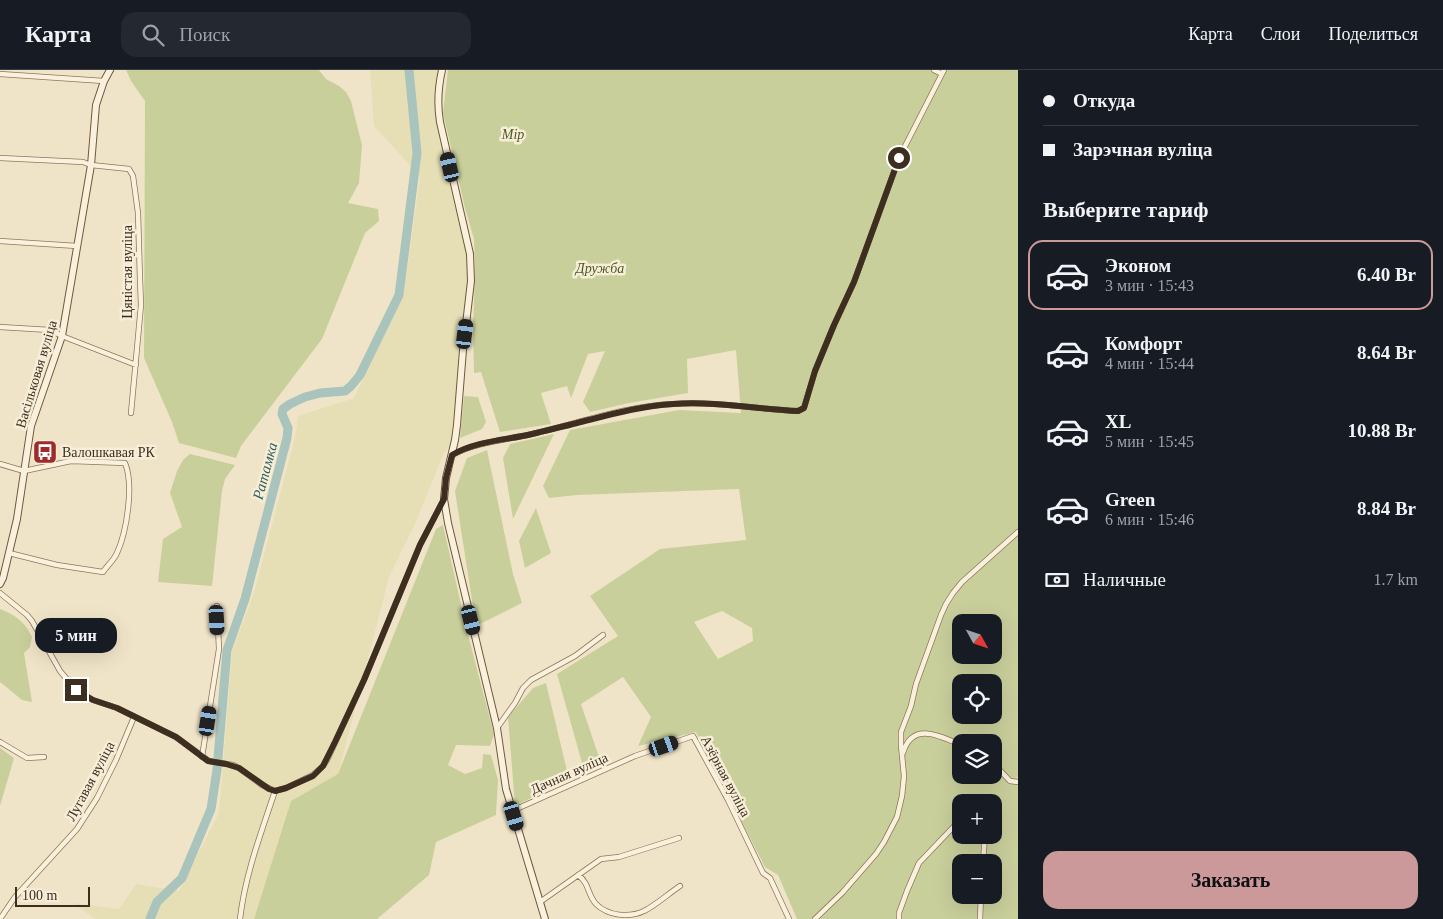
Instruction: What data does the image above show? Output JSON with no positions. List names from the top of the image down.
{
  "streets": {
    "street": [
      "Цяністая вуліца",
      "Васільковая вуліца",
      "Дачная вуліца",
      "Азёрная вуліца",
      "Лугавая вуліца"
    ]
  },
  "crossings": [
    ["Цяністая вуліца", "Васільковая вуліца"],
    ["Дачная вуліца", "Азёрная вуліца"]
  ],
  "water": ["Ратамка"],
  "parks": ["Мір", "Дружба"],
  "places": {
    "bus stop": ["Валошкавая РК"]
  },
  "scale_bar": "100 m",
  "north": "bottom right",
  "page": {
    "header": "Карта",
    "search": "Поиск",
    "nav": ["Карта", "Слои", "Поделиться"],
    "banner": ["Откуда", "Зарэчная вуліца"],
    "heading": "Выберите тариф",
    "list": [
      {
        "name": "Эконом",
        "note": "3 мин · 15:43",
        "value": "6.40 Br"
      },
      {
        "name": "Комфорт",
        "note": "4 мин · 15:44",
        "value": "8.64 Br"
      },
      {
        "name": "XL",
        "note": "5 мин · 15:45",
        "value": "10.88 Br"
      },
      {
        "name": "Green",
        "note": "6 мин · 15:46",
        "value": "8.84 Br"
      }
    ],
    "pay": ["Наличные", "1.7 km"],
    "map_buttons": ["+", "−"],
    "bubble": "5 мин",
    "buttons": "Заказать",
    "scale": "100 m"
  }
}
